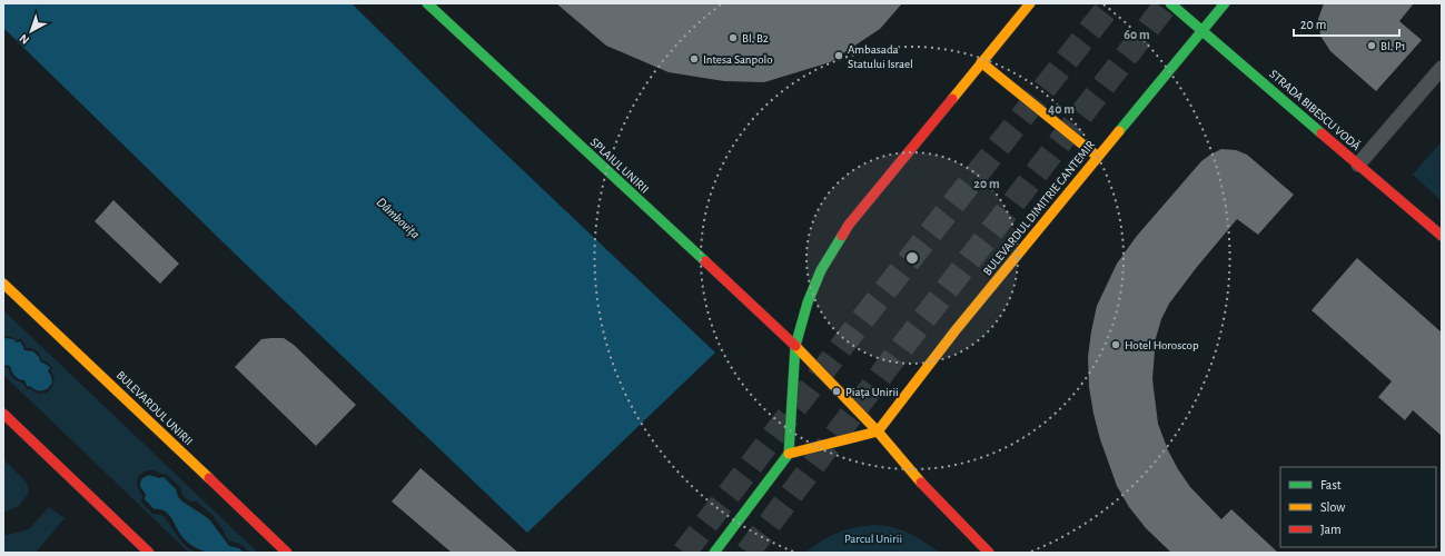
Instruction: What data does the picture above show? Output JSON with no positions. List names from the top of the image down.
{
  "streets": {
    "main road": [
      "STRADA BIBESCU VODĂ",
      "SPLAIUL UNIRII",
      "BULEVARDUL DIMITRIE CANTEMIR",
      "BULEVARDUL UNIRII"
    ]
  },
  "crossings": [
    ["STRADA BIBESCU VODĂ", "BULEVARDUL DIMITRIE CANTEMIR"]
  ],
  "water": ["Dâmbovița"],
  "parks": ["Parcul Unirii"],
  "places": [
    "Bl. B2",
    "Bl. P1",
    "Ambasada Statului Israel",
    "Intesa Sanpolo",
    "Hotel Horoscop",
    "Piața Unirii"
  ],
  "legend": ["Fast", "Slow", "Jam"],
  "scale_bar": "20 m",
  "north": "bottom left",
  "rings": ["60 m", "40 m", "20 m"]
}
